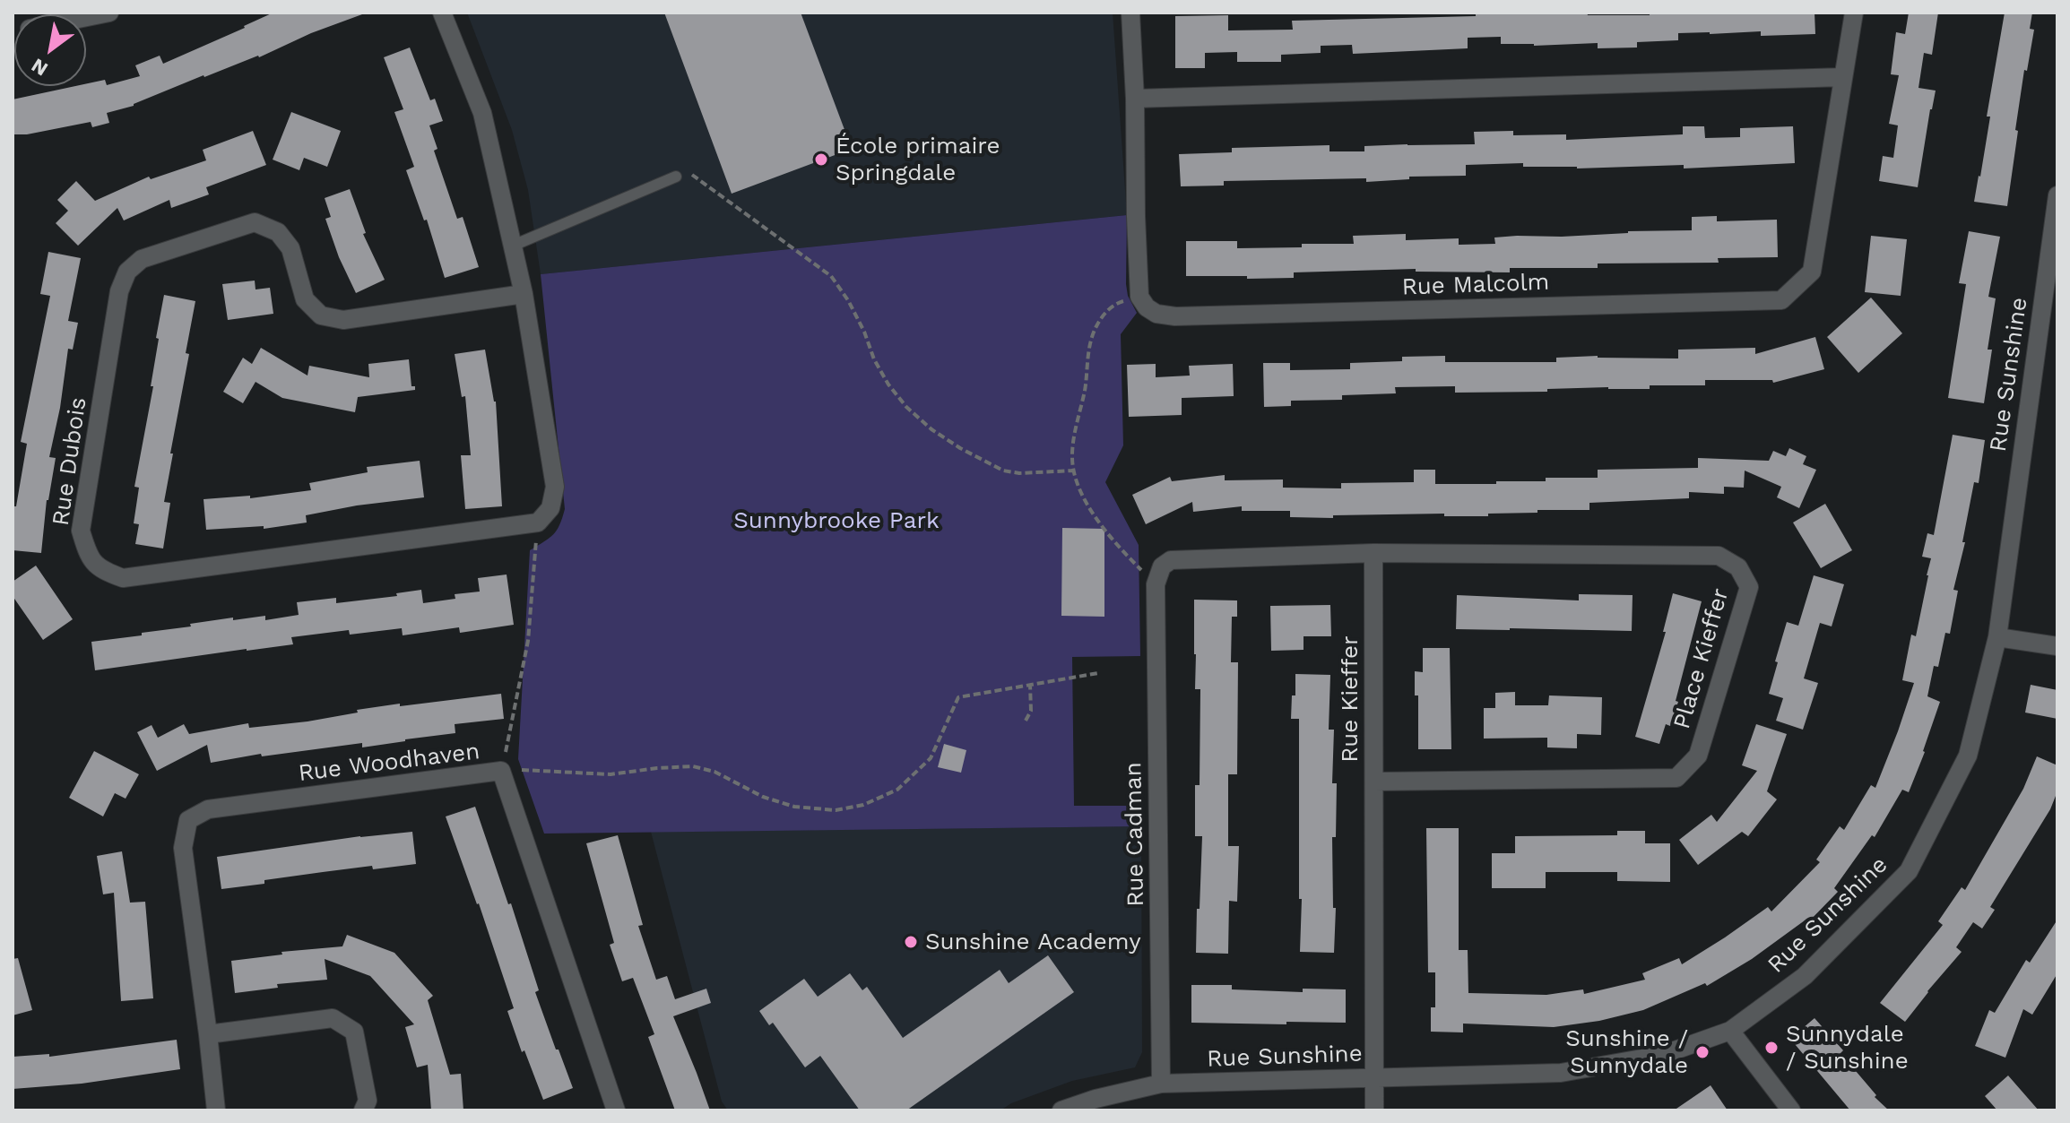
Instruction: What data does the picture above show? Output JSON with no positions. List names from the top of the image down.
{
  "streets": {
    "street": [
      "Rue Malcolm",
      "Rue Sunshine",
      "Rue Dubois",
      "Place Kieffer",
      "Rue Kieffer",
      "Rue Woodhaven",
      "Rue Cadman"
    ]
  },
  "crossings": [
    ["Rue Sunshine", "Rue Kieffer"],
    ["Rue Sunshine", "Rue Cadman"],
    ["Place Kieffer", "Rue Kieffer"]
  ],
  "parks": ["Sunnybrooke Park"],
  "places": [
    "École primaire Springdale",
    "Sunshine Academy",
    "Sunnydale / Sunshine",
    "Sunshine / Sunnydale"
  ],
  "north": "bottom left"
}
